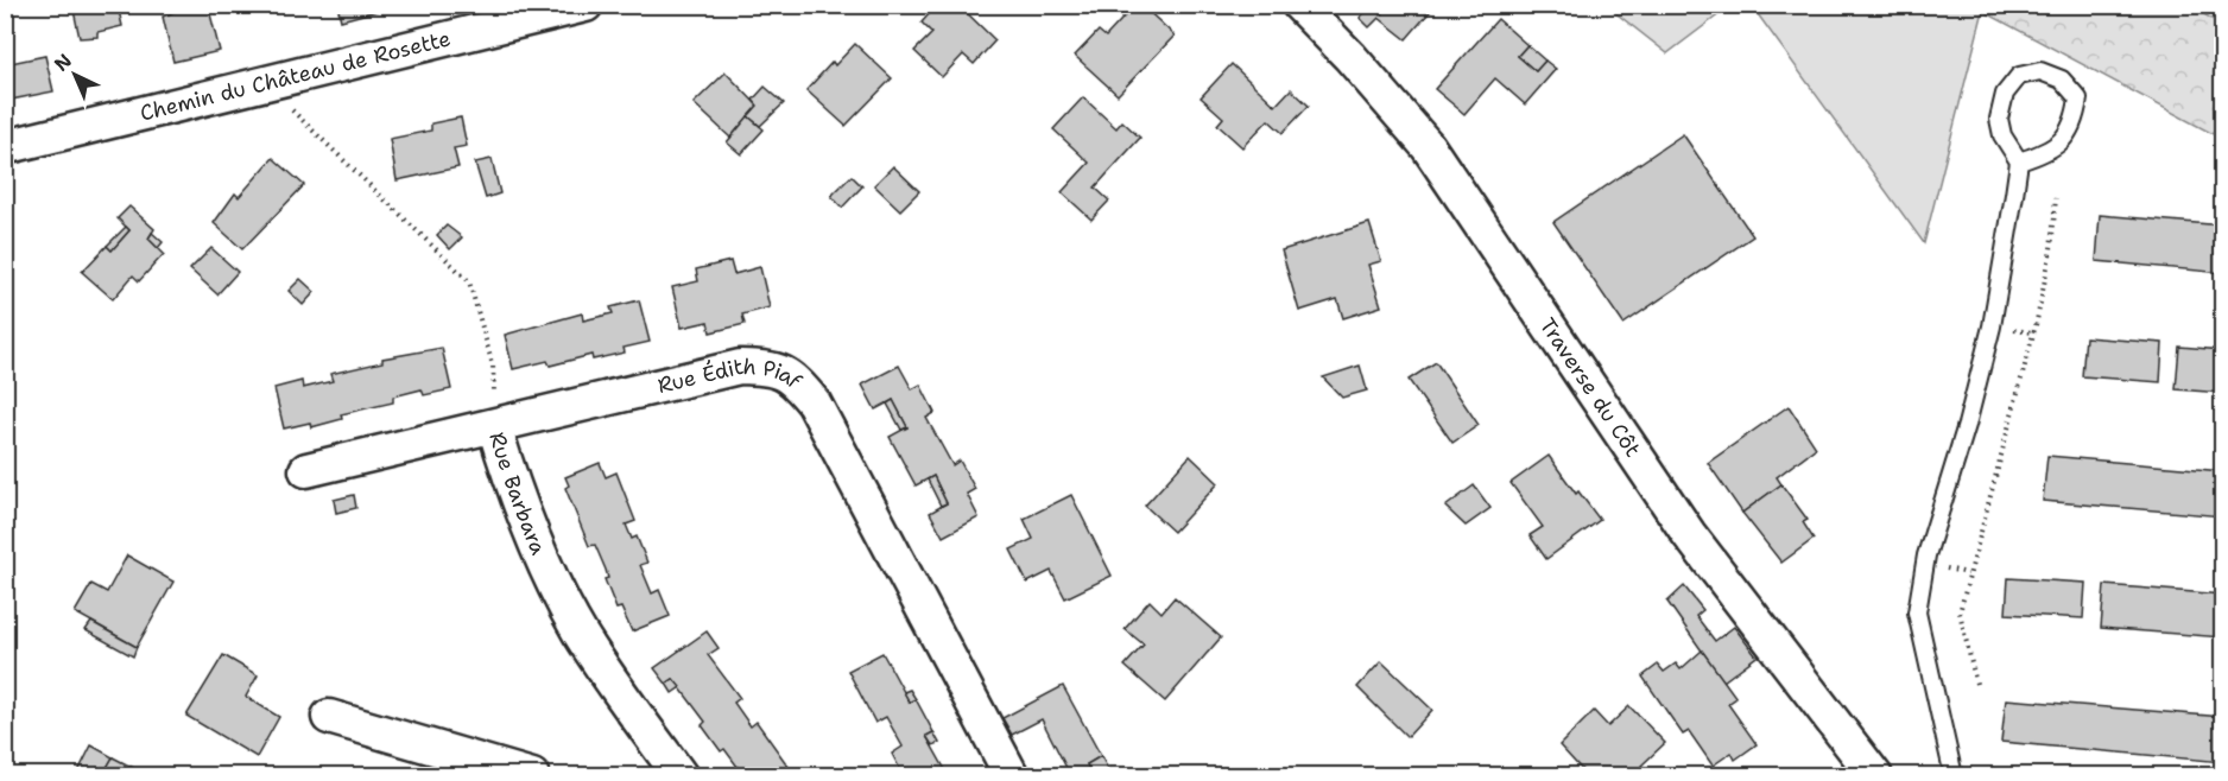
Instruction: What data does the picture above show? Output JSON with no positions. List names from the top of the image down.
{
  "streets": {
    "street": [
      "Chemin du Château de Rosette",
      "Traverse du Côt",
      "Rue Édith Piaf",
      "Rue Barbara"
    ]
  },
  "crossings": [
    ["Chemin du Château de Rosette", "Rue Barbara"],
    ["Rue Édith Piaf", "Rue Barbara"]
  ],
  "north": "top left"
}
